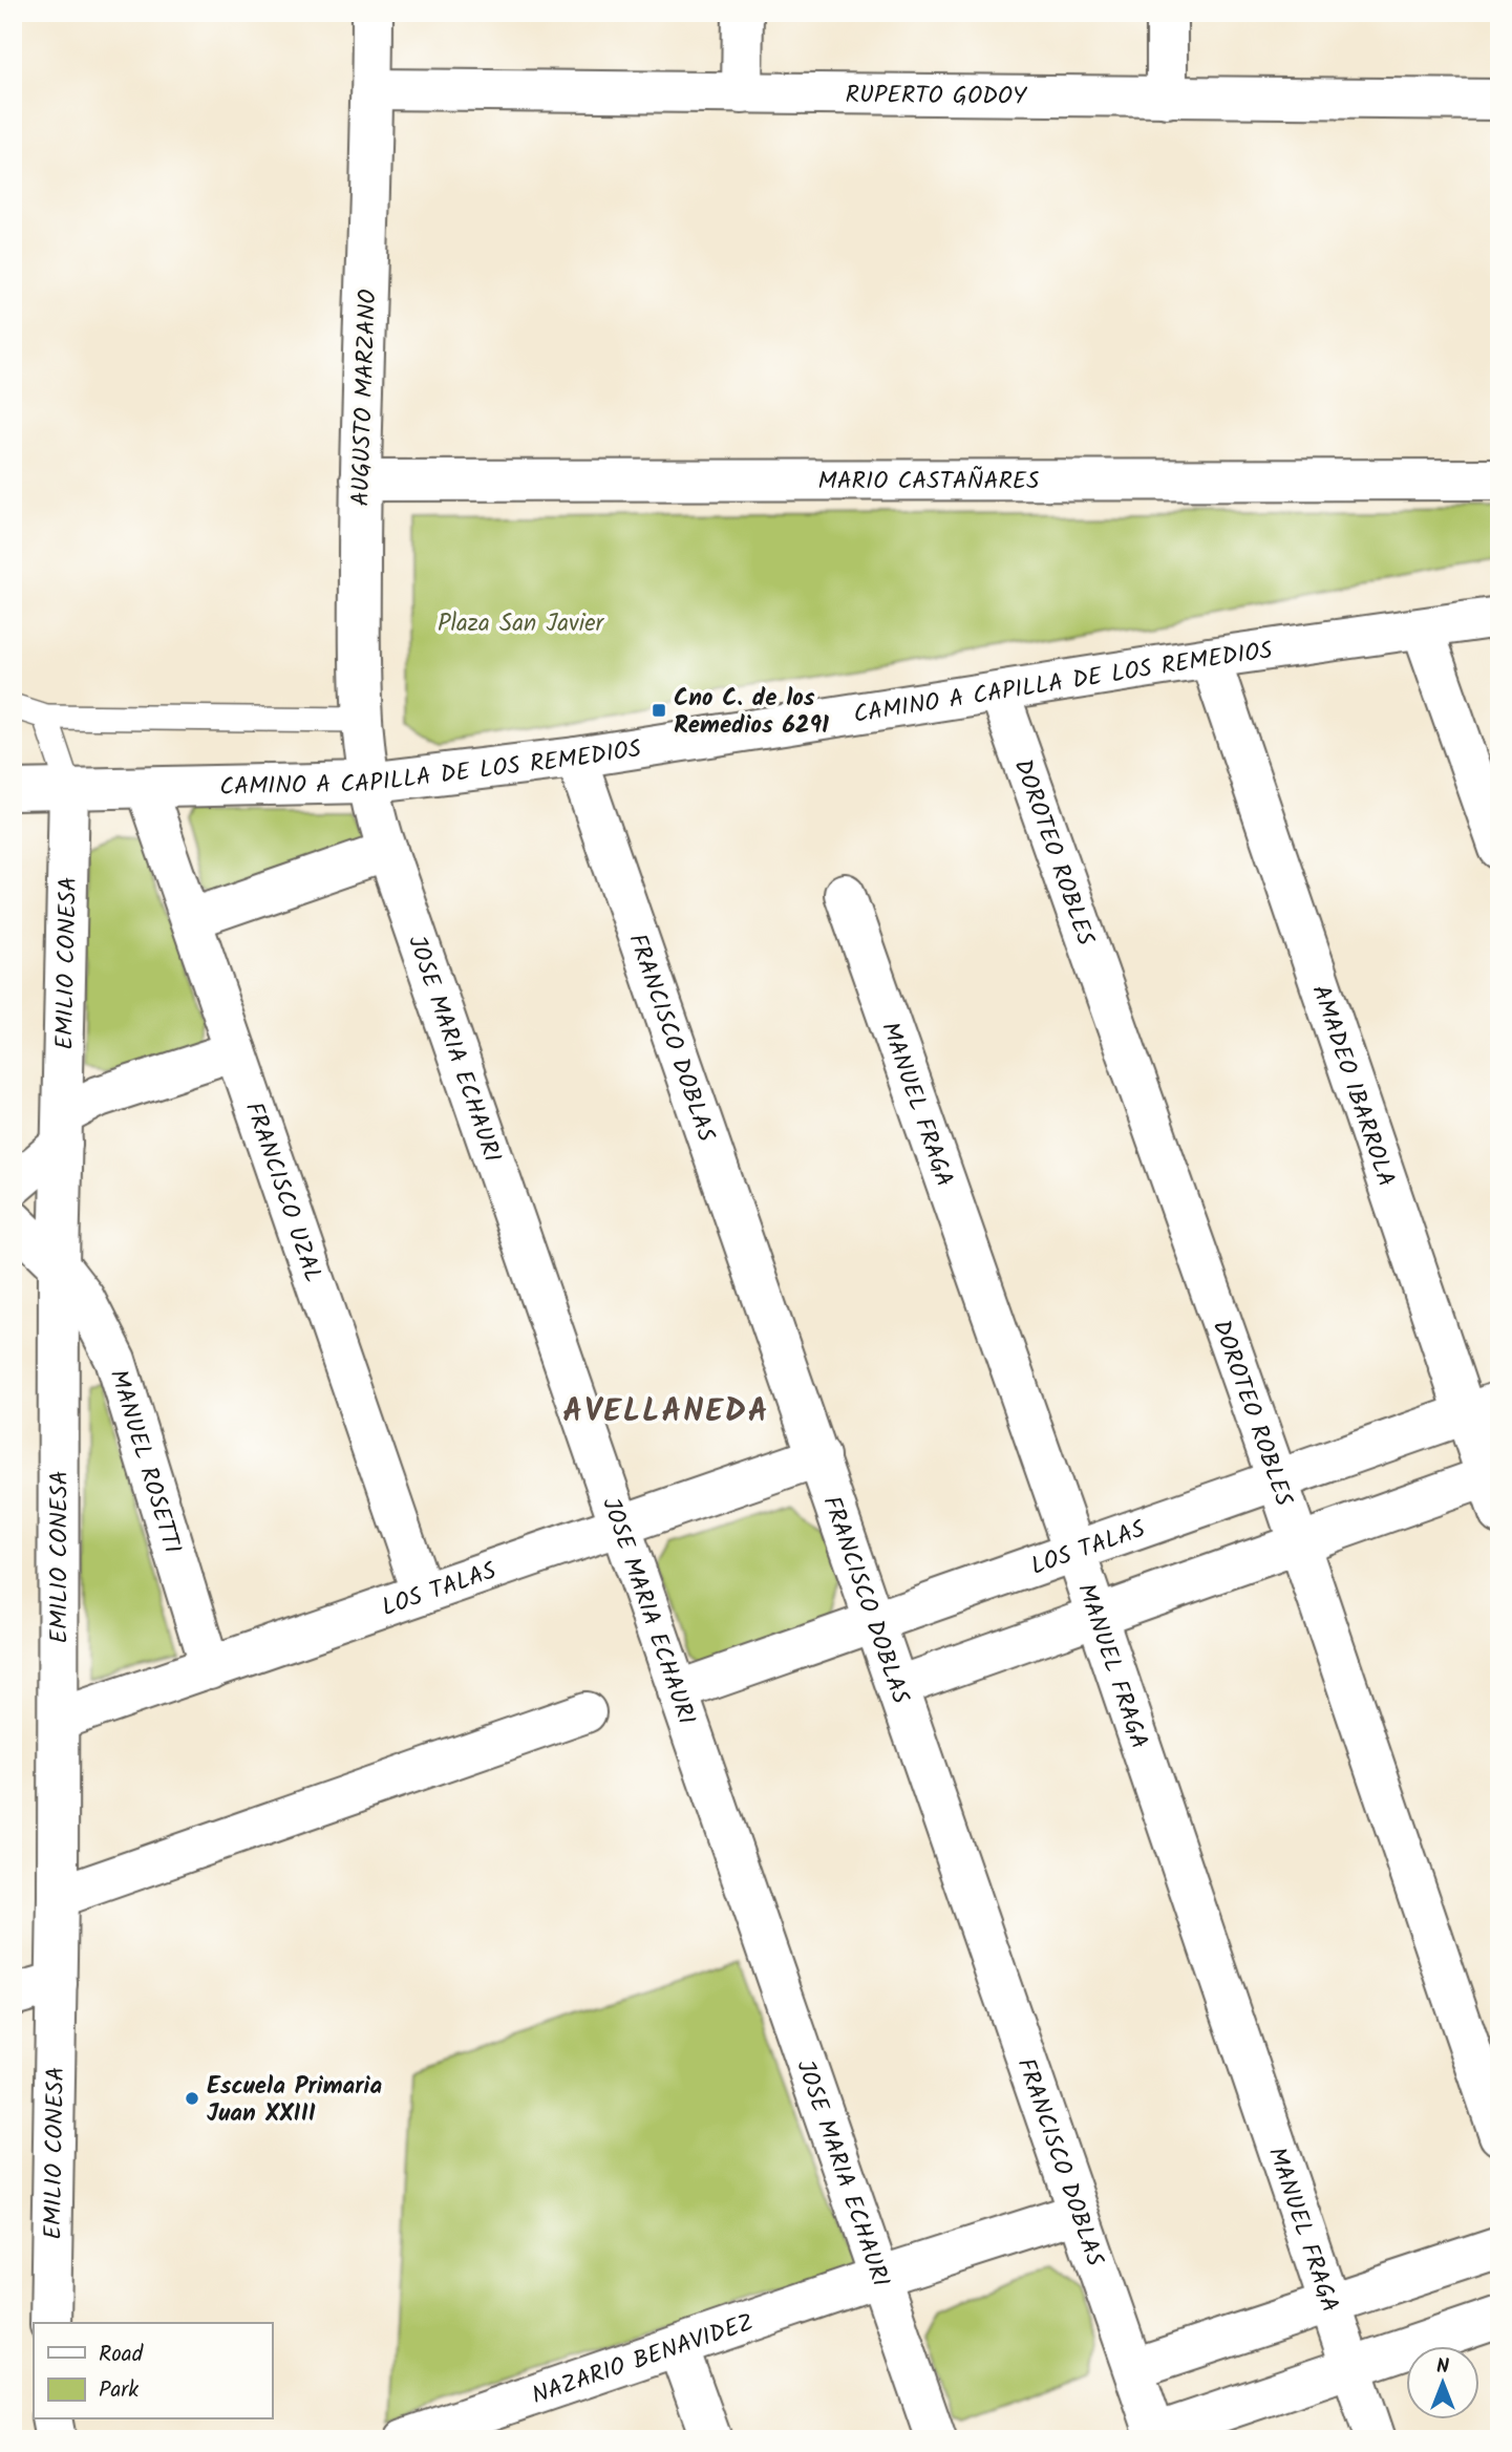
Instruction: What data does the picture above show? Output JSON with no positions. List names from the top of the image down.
{
  "streets": {
    "street": [
      "RUPERTO GODOY",
      "AUGUSTO MARZANO",
      "MARIO CASTAÑARES",
      "CAMINO A CAPILLA DE LOS REMEDIOS",
      "DOROTEO ROBLES",
      "EMILIO CONESA",
      "FRANCISCO DOBLAS",
      "JOSE MARIA ECHAURI",
      "AMADEO IBARROLA",
      "MANUEL FRAGA",
      "FRANCISCO UZAL",
      "MANUEL ROSETTI",
      "LOS TALAS",
      "NAZARIO BENAVIDEZ"
    ]
  },
  "crossings": [
    ["RUPERTO GODOY", "AUGUSTO MARZANO"],
    ["AUGUSTO MARZANO", "MARIO CASTAÑARES"],
    ["AUGUSTO MARZANO", "CAMINO A CAPILLA DE LOS REMEDIOS"],
    ["AUGUSTO MARZANO", "JOSE MARIA ECHAURI"],
    ["CAMINO A CAPILLA DE LOS REMEDIOS", "DOROTEO ROBLES"],
    ["CAMINO A CAPILLA DE LOS REMEDIOS", "EMILIO CONESA"],
    ["CAMINO A CAPILLA DE LOS REMEDIOS", "FRANCISCO DOBLAS"],
    ["CAMINO A CAPILLA DE LOS REMEDIOS", "JOSE MARIA ECHAURI"],
    ["CAMINO A CAPILLA DE LOS REMEDIOS", "AMADEO IBARROLA"],
    ["CAMINO A CAPILLA DE LOS REMEDIOS", "FRANCISCO UZAL"],
    ["DOROTEO ROBLES", "LOS TALAS"],
    ["EMILIO CONESA", "MANUEL ROSETTI"],
    ["EMILIO CONESA", "LOS TALAS"],
    ["FRANCISCO DOBLAS", "LOS TALAS"],
    ["FRANCISCO DOBLAS", "NAZARIO BENAVIDEZ"],
    ["JOSE MARIA ECHAURI", "LOS TALAS"],
    ["JOSE MARIA ECHAURI", "NAZARIO BENAVIDEZ"],
    ["AMADEO IBARROLA", "LOS TALAS"],
    ["MANUEL FRAGA", "LOS TALAS"],
    ["FRANCISCO UZAL", "LOS TALAS"],
    ["MANUEL ROSETTI", "LOS TALAS"]
  ],
  "districts": ["AVELLANEDA"],
  "parks": ["Plaza San Javier"],
  "places": {
    "transit": ["Cno C. de los Remedios 6291"],
    "other": ["Escuela Primaria Juan XXIII"]
  },
  "legend": ["Road", "Park"],
  "north": "top"
}
